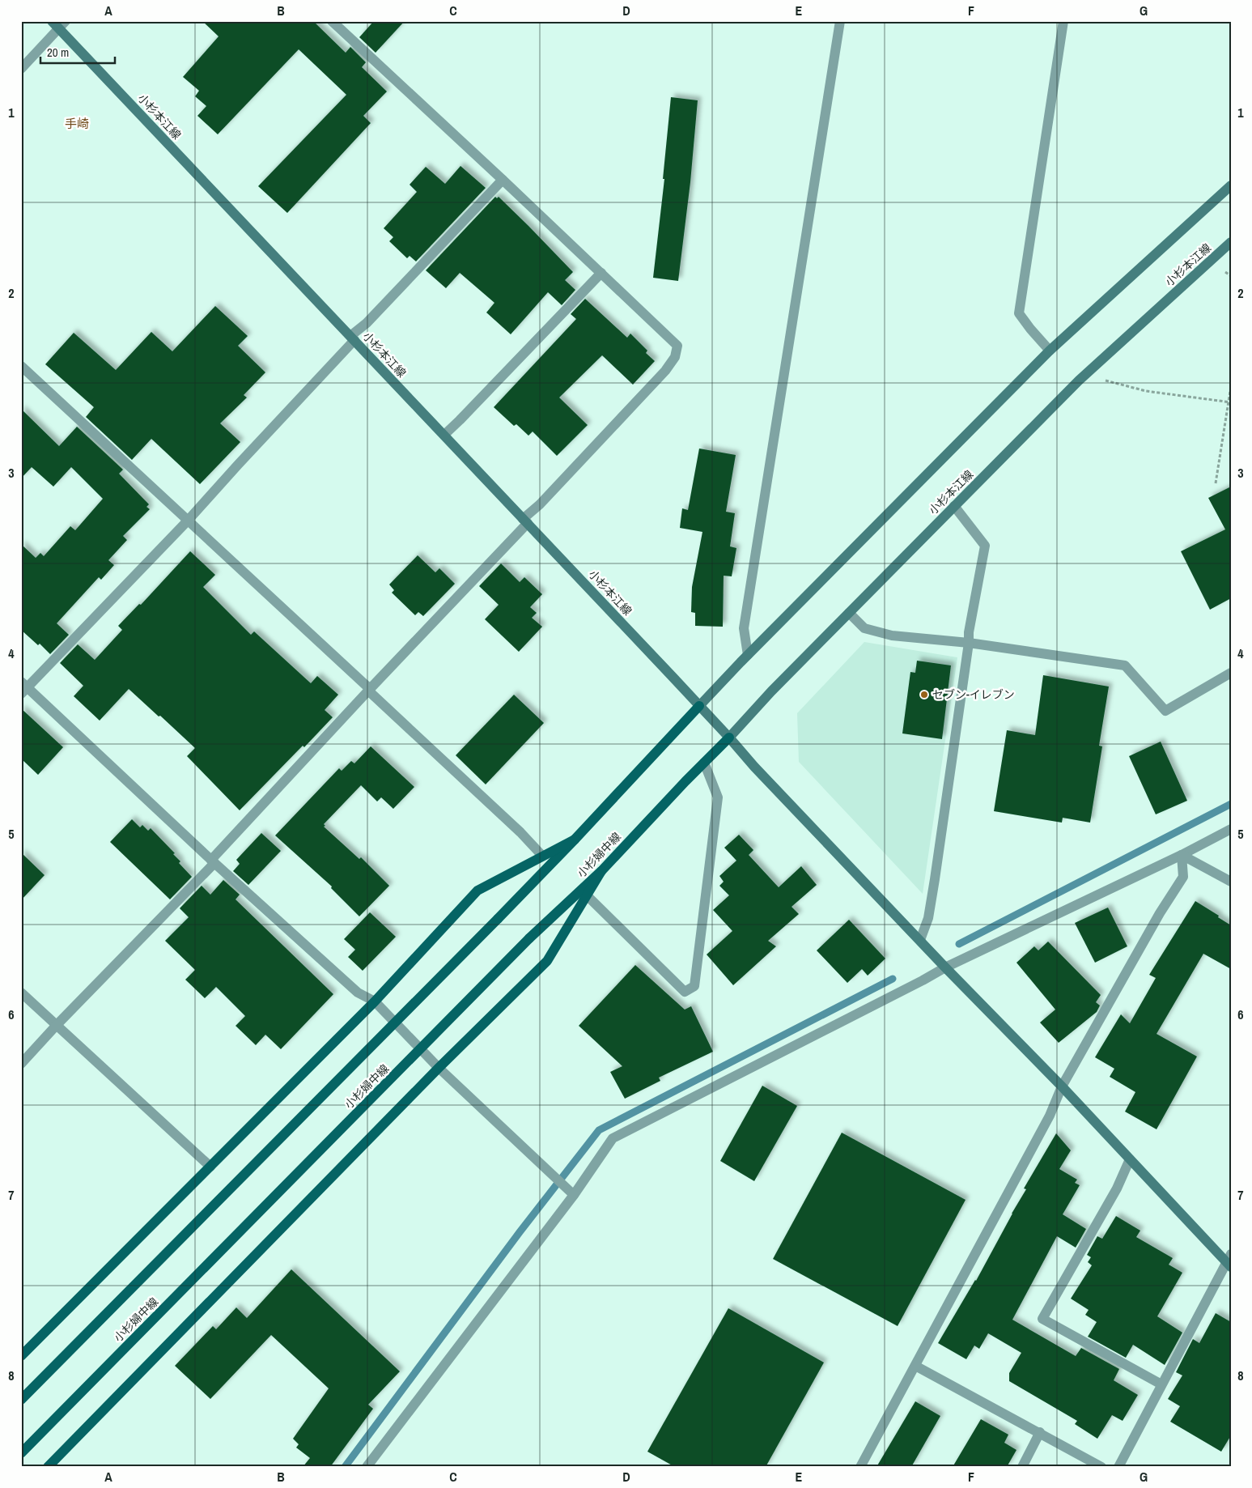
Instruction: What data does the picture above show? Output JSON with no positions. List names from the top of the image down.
{
  "streets": {
    "main road": ["小杉本江線", "小杉婦中線"]
  },
  "crossings": [
    ["小杉本江線", "小杉婦中線"]
  ],
  "districts": ["手崎"],
  "places": ["セブン-イレブン"],
  "scale_bar": "20 m",
  "grid": {
    "columns": [
      "A",
      "B",
      "C",
      "D",
      "E",
      "F",
      "G"
    ],
    "rows": [
      "1",
      "2",
      "3",
      "4",
      "5",
      "6",
      "7",
      "8"
    ]
  }
}
